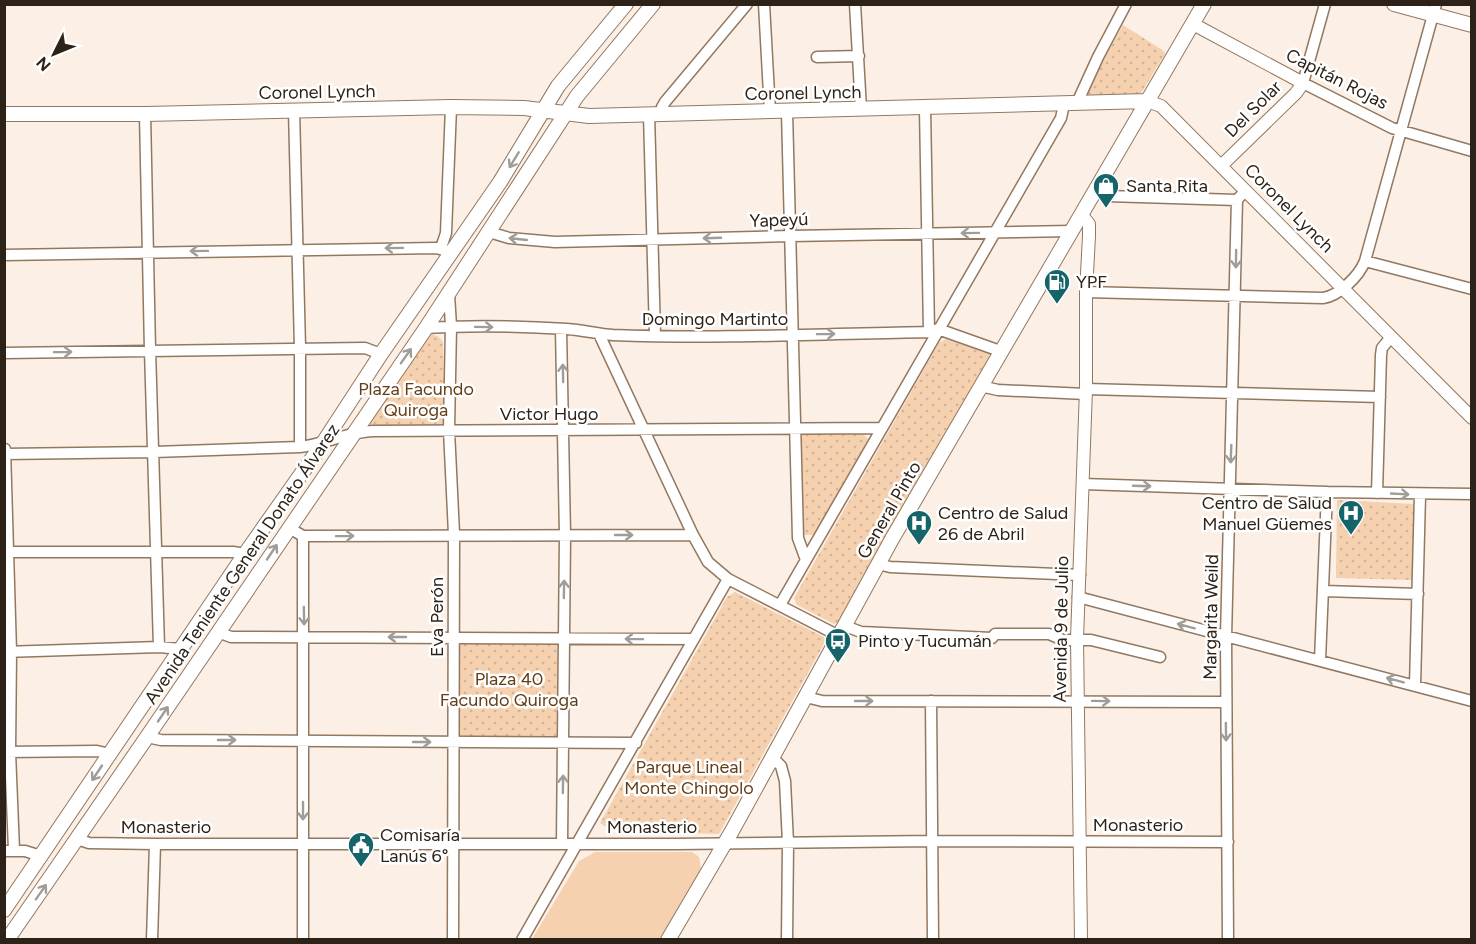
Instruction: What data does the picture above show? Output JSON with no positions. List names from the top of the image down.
{
  "streets": {
    "main road": ["Coronel Lynch", "General Pinto", "Avenida Teniente General Donato Álvarez"],
    "street": [
      "Capitán Rojas",
      "Del Solar",
      "Yapeyú",
      "Domingo Martinto",
      "Victor Hugo",
      "Eva Perón",
      "Margarita Weild",
      "Avenida 9 de Julio",
      "Monasterio"
    ]
  },
  "crossings": [
    ["Capitán Rojas", "Del Solar"],
    ["Capitán Rojas", "General Pinto"],
    ["Coronel Lynch", "Del Solar"],
    ["Coronel Lynch", "General Pinto"],
    ["Coronel Lynch", "Avenida Teniente General Donato Álvarez"],
    ["Coronel Lynch", "Margarita Weild"],
    ["Yapeyú", "General Pinto"],
    ["Yapeyú", "Avenida Teniente General Donato Álvarez"],
    ["Domingo Martinto", "General Pinto"],
    ["Domingo Martinto", "Avenida Teniente General Donato Álvarez"],
    ["Domingo Martinto", "Eva Perón"],
    ["Victor Hugo", "Avenida Teniente General Donato Álvarez"],
    ["Victor Hugo", "Eva Perón"],
    ["General Pinto", "Avenida 9 de Julio"],
    ["General Pinto", "Monasterio"],
    ["Avenida Teniente General Donato Álvarez", "Eva Perón"],
    ["Avenida Teniente General Donato Álvarez", "Monasterio"],
    ["Eva Perón", "Monasterio"],
    ["Margarita Weild", "Monasterio"],
    ["Avenida 9 de Julio", "Monasterio"]
  ],
  "one_way": ["Yapeyú", "Domingo Martinto", "Margarita Weild"],
  "parks": ["Plaza Facundo Quiroga", "Plaza 40 Facundo Quiroga", "Parque Lineal Monte Chingolo"],
  "places": {
    "shop": ["Santa Rita"],
    "fuel station": ["YPF"],
    "hospital": ["Centro de Salud Manuel Güemes", "Centro de Salud 26 de Abril"],
    "bus stop": ["Pinto y Tucumán"],
    "public building": ["Comisaría Lanús 6°"]
  },
  "north": "bottom left"
}
